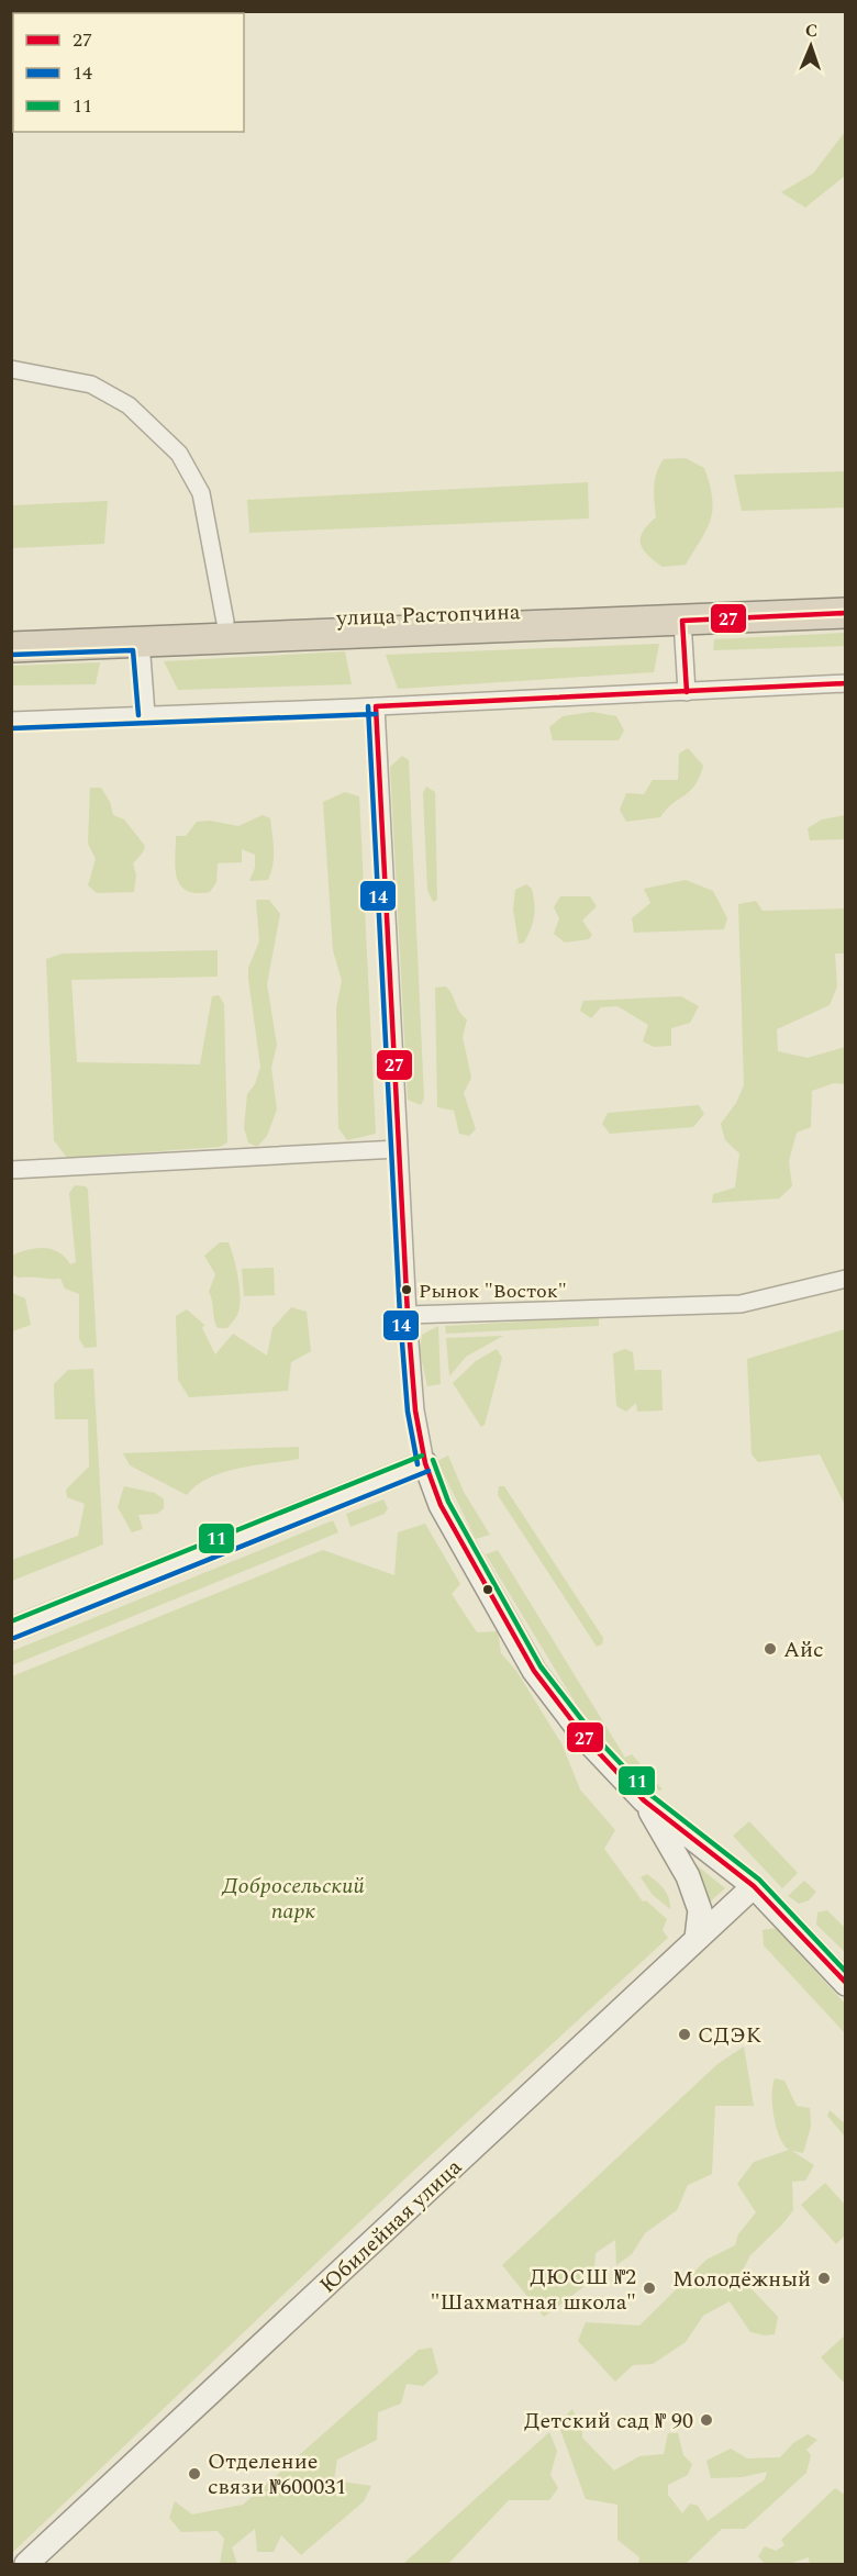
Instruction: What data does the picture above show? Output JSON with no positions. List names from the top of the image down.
{
  "streets": {
    "highway": ["улица Растопчина"],
    "street": ["Юбилейная улица"]
  },
  "parks": ["Добросельский парк"],
  "places": [
    "Рынок \"Восток\"",
    "Айс",
    "СДЭК",
    "Молодёжный",
    "ДЮСШ №2 \"Шахматная школа\"",
    "Детский сад № 90",
    "Отделение связи №600031"
  ],
  "lines": ["transit line 27", "transit line 14", "transit line 11"],
  "legend": ["27", "14", "11"],
  "north": "top"
}
